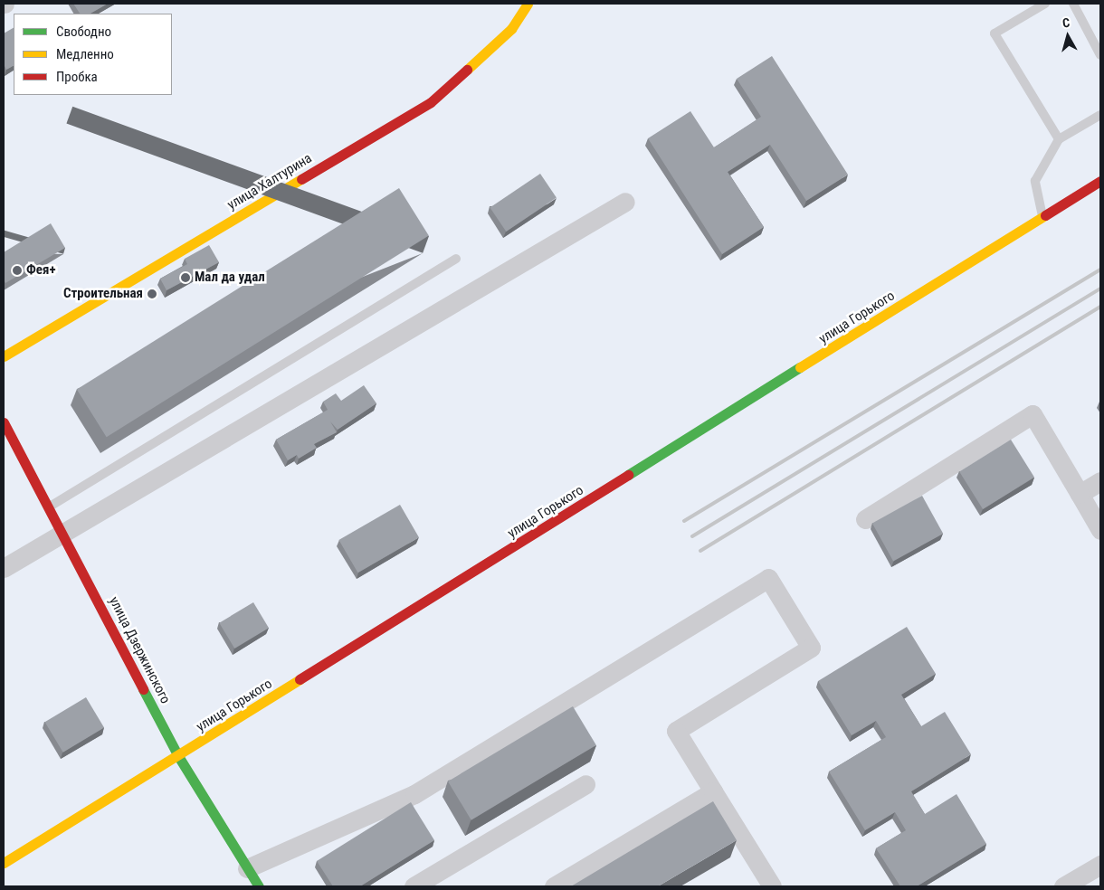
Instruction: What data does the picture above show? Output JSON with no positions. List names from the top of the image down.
{
  "streets": {
    "street": ["улица Халтурина", "улица Горького", "улица Дзержинского"]
  },
  "crossings": [
    ["улица Горького", "улица Дзержинского"]
  ],
  "places": ["Фея+", "Мал да удал", "Строительная"],
  "legend": ["Свободно", "Медленно", "Пробка"],
  "north": "top"
}
